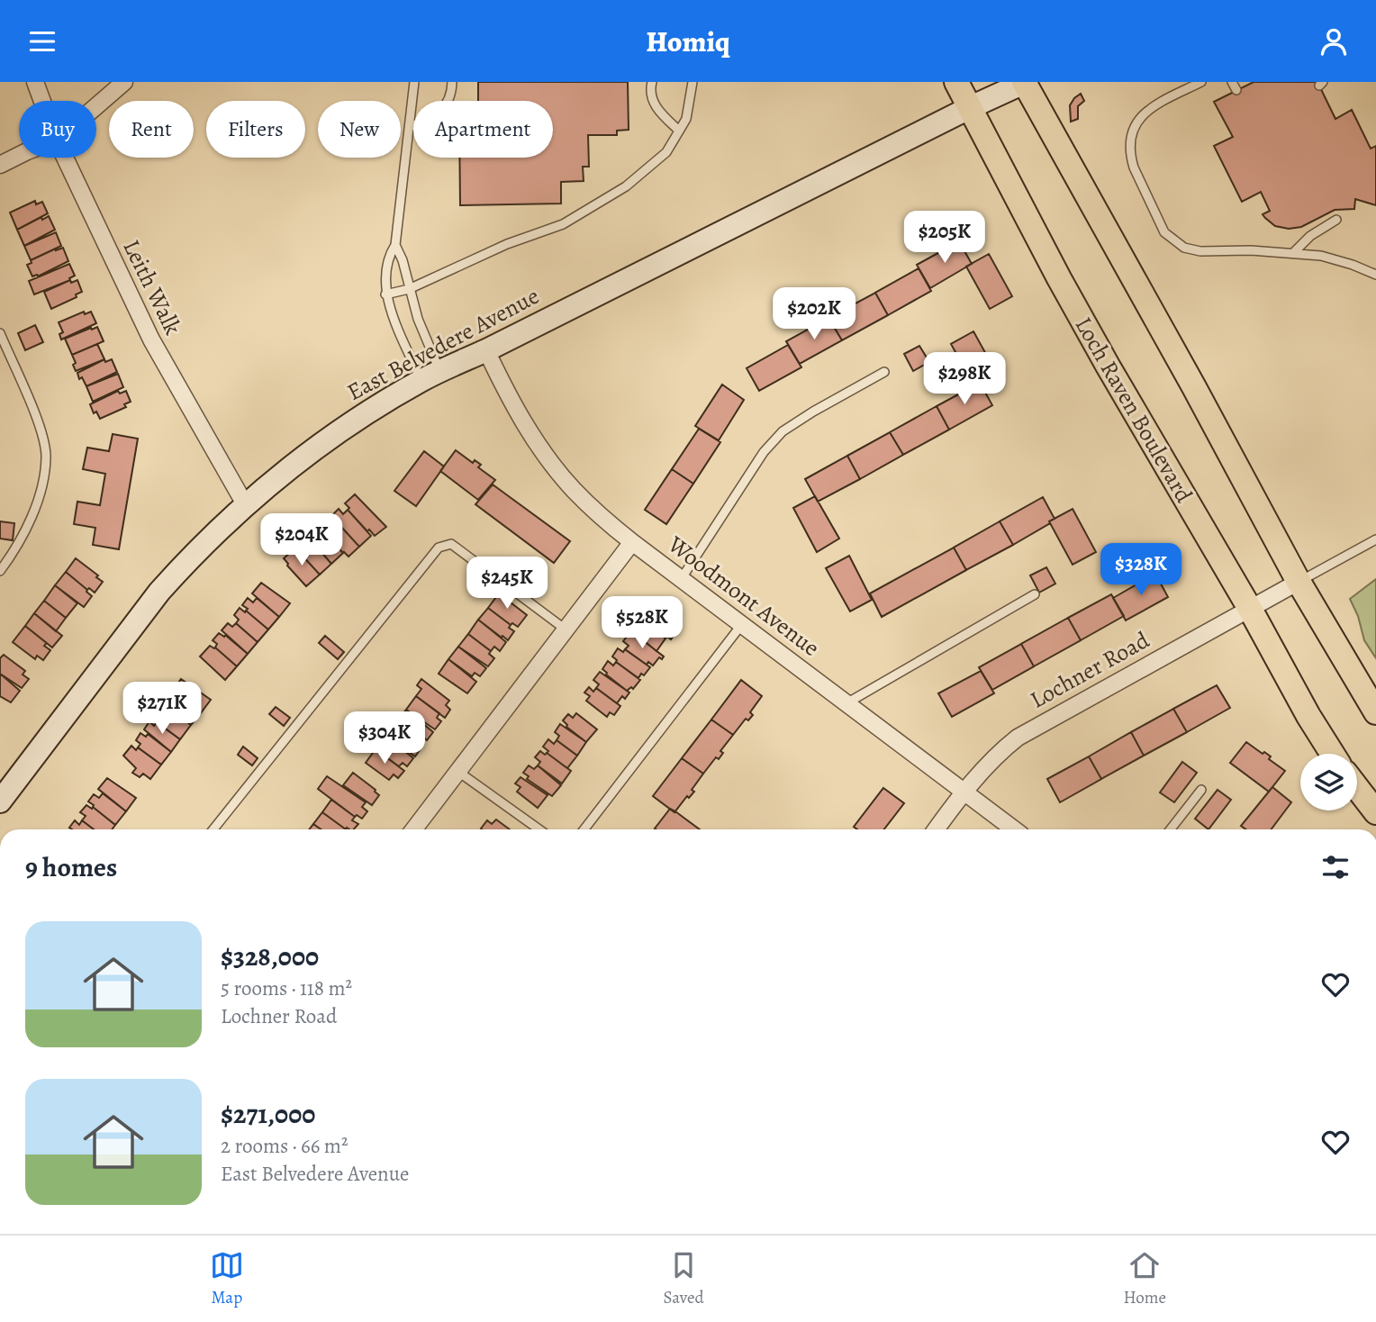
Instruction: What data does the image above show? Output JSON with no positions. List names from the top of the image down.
{
  "streets": {
    "main road": ["East Belvedere Avenue", "Loch Raven Boulevard"],
    "street": ["Leith Walk", "Woodmont Avenue", "Lochner Road"]
  },
  "crossings": [
    ["Leith Walk", "East Belvedere Avenue"],
    ["East Belvedere Avenue", "Loch Raven Boulevard"],
    ["East Belvedere Avenue", "Woodmont Avenue"],
    ["Loch Raven Boulevard", "Lochner Road"],
    ["Woodmont Avenue", "Lochner Road"]
  ],
  "page": {
    "header": "Homiq",
    "chip": [
      "Buy",
      "Rent",
      "Filters",
      "New",
      "Apartment"
    ],
    "price": [
      "$205K",
      "$202K",
      "$298K",
      "$204K",
      "$328K",
      "$245K",
      "$528K",
      "$271K",
      "$304K"
    ],
    "heading": "9 homes",
    "list": [
      {
        "name": "$328,000",
        "note": "5 rooms · 118 m² · Lochner Road"
      },
      {
        "name": "$271,000",
        "note": "2 rooms · 66 m² · East Belvedere Avenue"
      }
    ],
    "tabs": ["Map", "Saved", "Home"]
  }
}
